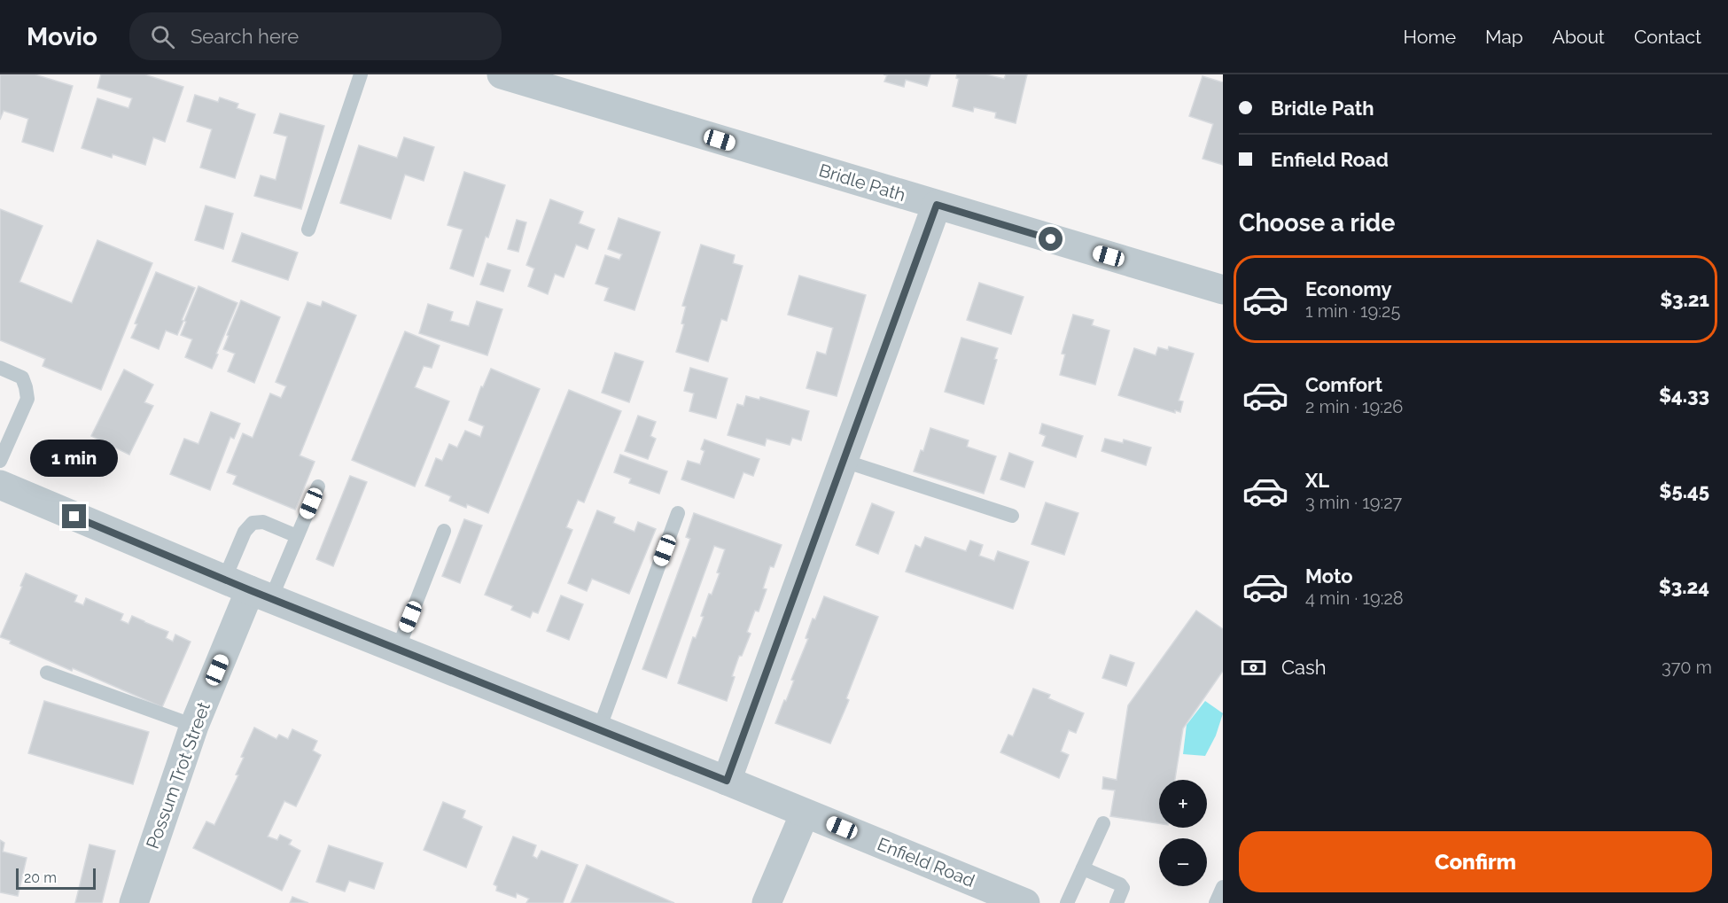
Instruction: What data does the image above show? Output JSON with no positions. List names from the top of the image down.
{
  "streets": {
    "street": ["Bridle Path", "Possum Trot Street", "Enfield Road"]
  },
  "crossings": [
    ["Possum Trot Street", "Enfield Road"]
  ],
  "scale_bar": "20 m",
  "page": {
    "header": "Movio",
    "search": "Search here",
    "nav": [
      "Home",
      "Map",
      "About",
      "Contact"
    ],
    "banner": ["Bridle Path", "Enfield Road"],
    "heading": "Choose a ride",
    "list": [
      {
        "name": "Economy",
        "note": "1 min · 19:25",
        "value": "$3.21"
      },
      {
        "name": "Comfort",
        "note": "2 min · 19:26",
        "value": "$4.33"
      },
      {
        "name": "XL",
        "note": "3 min · 19:27",
        "value": "$5.45"
      },
      {
        "name": "Moto",
        "note": "4 min · 19:28",
        "value": "$3.24"
      }
    ],
    "bubble": "1 min",
    "pay": ["Cash", "370 m"],
    "map_buttons": ["+", "−"],
    "buttons": "Confirm",
    "scale": "20 m"
  }
}
